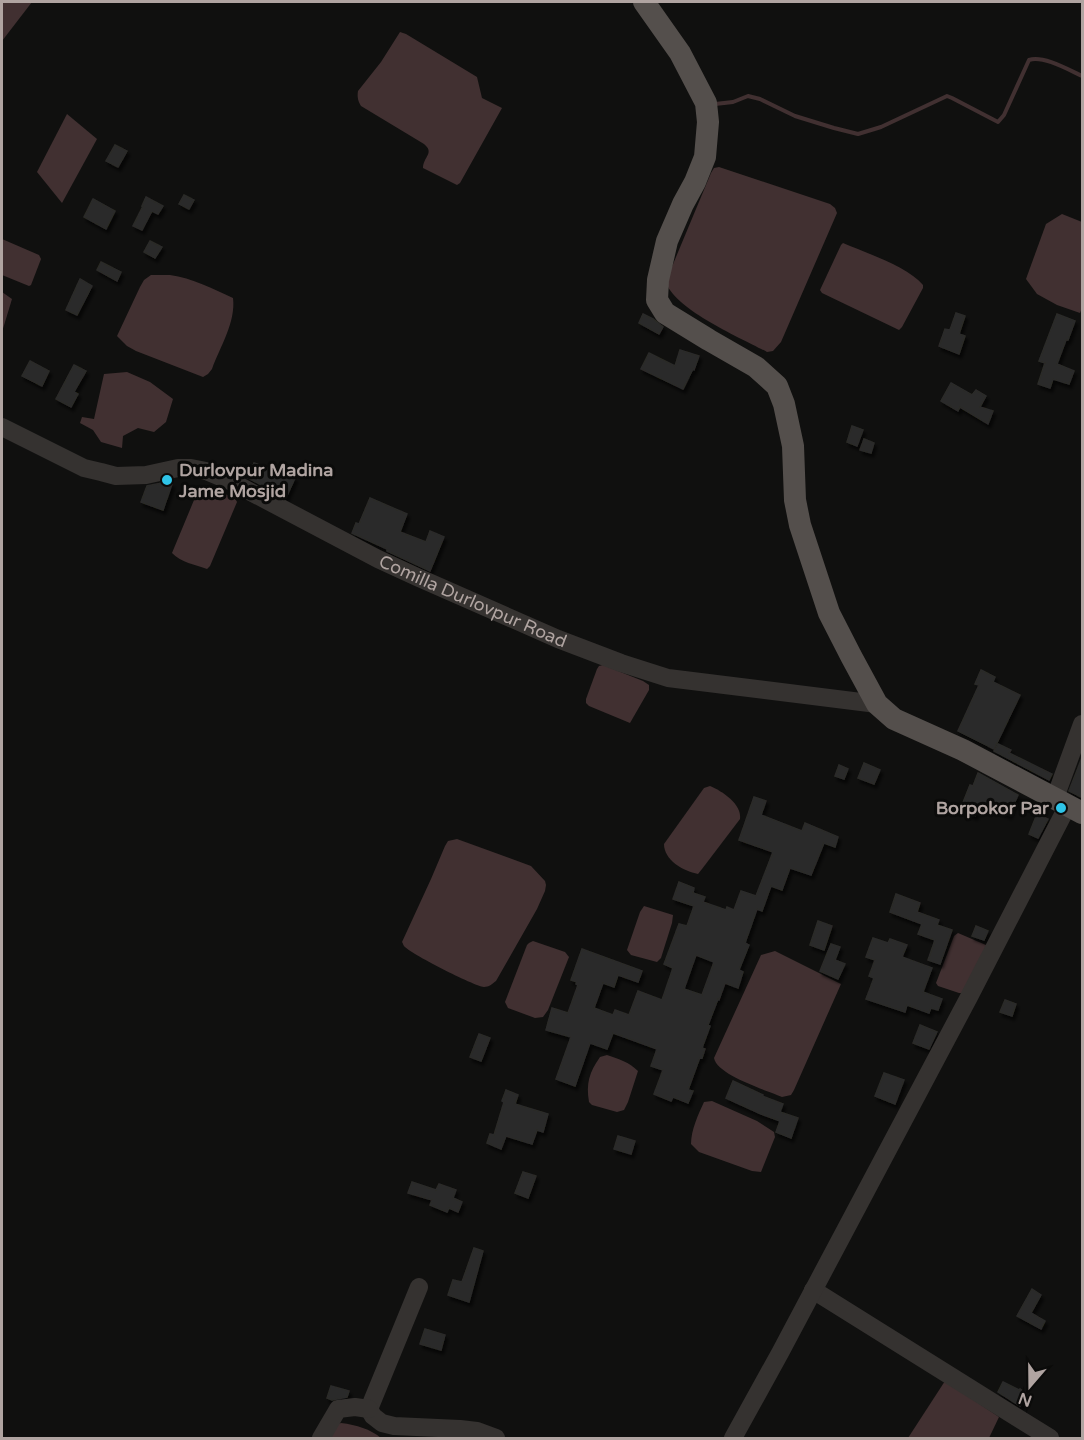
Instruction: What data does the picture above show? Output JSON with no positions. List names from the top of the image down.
{
  "streets": {
    "street": ["Comilla Durlovpur Road"]
  },
  "places": ["Durlovpur Madina Jame Mosjid", "Borpokor Par"],
  "north": "bottom"
}
